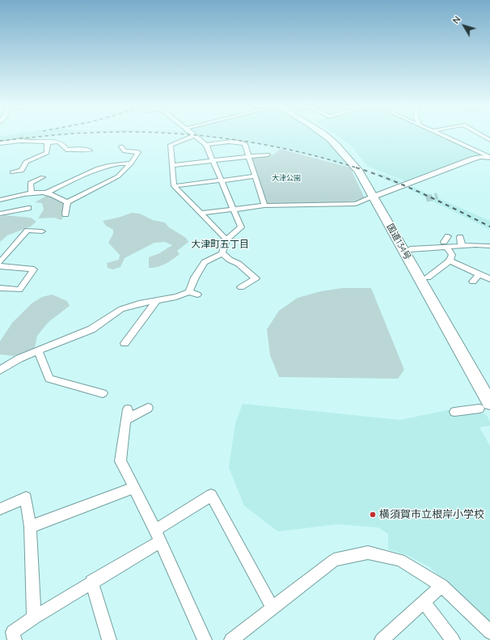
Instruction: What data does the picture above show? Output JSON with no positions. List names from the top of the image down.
{
  "streets": {
    "highway": ["国道134号"]
  },
  "districts": ["大津町五丁目"],
  "parks": ["大津公園"],
  "places": ["横須賀市立根岸小学校"],
  "north": "top left"
}
